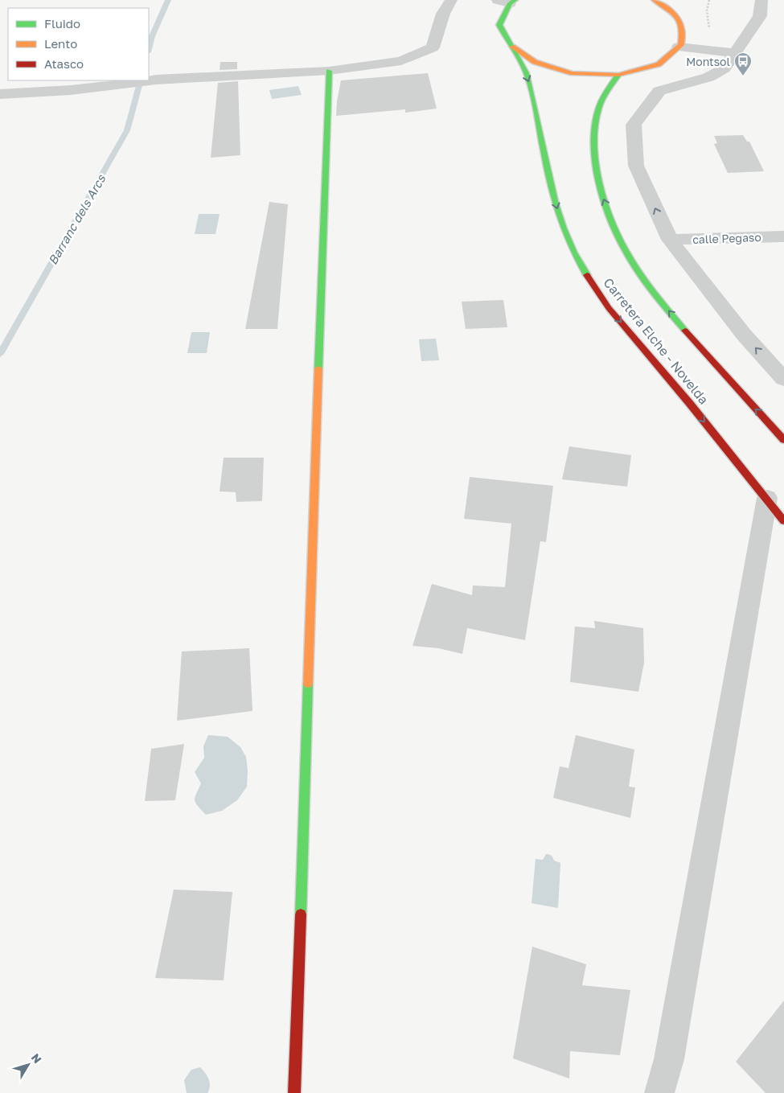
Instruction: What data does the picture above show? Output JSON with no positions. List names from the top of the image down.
{
  "streets": {
    "main road": ["Carretera Elche - Novelda"],
    "street": ["calle Pegaso"]
  },
  "water": ["Barranc dels Arcs"],
  "places": {
    "bus stop": ["Montsol"]
  },
  "legend": ["Fluido", "Lento", "Atasco"],
  "north": "top right"
}
